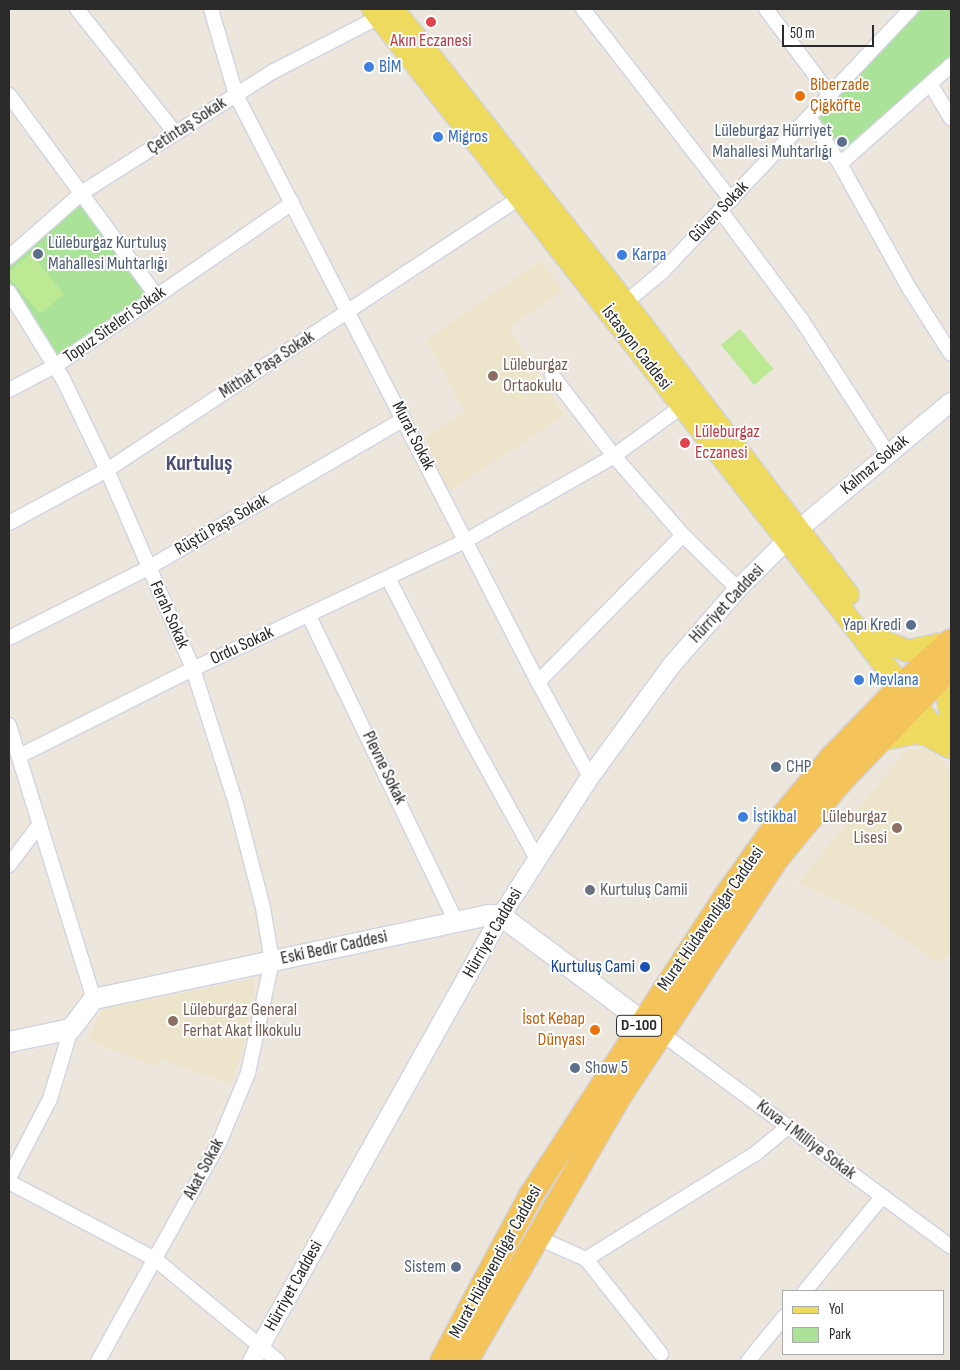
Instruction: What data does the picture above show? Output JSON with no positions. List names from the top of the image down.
{
  "streets": {
    "highway": ["Murat Hüdavendigar Caddesi", "D-100"],
    "main road": ["İstasyon Caddesi", "Eski Bedir Caddesi"],
    "street": [
      "Çetintaş Sokak",
      "Güven Sokak",
      "Topuz Siteleri Sokak",
      "Mithat Paşa Sokak",
      "Murat Sokak",
      "Kalmaz Sokak",
      "Rüştü Paşa Sokak",
      "Hürriyet Caddesi",
      "Ferah Sokak",
      "Ordu Sokak",
      "Plevne Sokak",
      "Kuva-i Milliye Sokak",
      "Akat Sokak"
    ]
  },
  "crossings": [
    ["Çetintaş Sokak", "İstasyon Caddesi"],
    ["Çetintaş Sokak", "Murat Sokak"],
    ["Güven Sokak", "İstasyon Caddesi"],
    ["Topuz Siteleri Sokak", "Murat Sokak"],
    ["Topuz Siteleri Sokak", "Ferah Sokak"],
    ["İstasyon Caddesi", "Mithat Paşa Sokak"],
    ["İstasyon Caddesi", "Kalmaz Sokak"],
    ["İstasyon Caddesi", "Hürriyet Caddesi"],
    ["İstasyon Caddesi", "Ordu Sokak"],
    ["İstasyon Caddesi", "Murat Hüdavendigar Caddesi"],
    ["Mithat Paşa Sokak", "Murat Sokak"],
    ["Mithat Paşa Sokak", "Ferah Sokak"],
    ["Murat Sokak", "Rüştü Paşa Sokak"],
    ["Murat Sokak", "Hürriyet Caddesi"],
    ["Murat Sokak", "Ordu Sokak"],
    ["Kalmaz Sokak", "Hürriyet Caddesi"],
    ["Rüştü Paşa Sokak", "Ferah Sokak"],
    ["Hürriyet Caddesi", "Eski Bedir Caddesi"],
    ["Ferah Sokak", "Ordu Sokak"],
    ["Ferah Sokak", "Eski Bedir Caddesi"],
    ["Ferah Sokak", "Akat Sokak"],
    ["Ordu Sokak", "Plevne Sokak"],
    ["Plevne Sokak", "Eski Bedir Caddesi"],
    ["Murat Hüdavendigar Caddesi", "Kuva-i Milliye Sokak"],
    ["Eski Bedir Caddesi", "Akat Sokak"]
  ],
  "districts": ["Kurtuluş"],
  "places": [
    "Akın Eczanesi",
    "BİM",
    "Biberzade Çiğköfte",
    "Migros",
    "Lüleburgaz Hürriyet Mahallesi Muhtarlığı",
    "Lüleburgaz Kurtuluş Mahallesi Muhtarlığı",
    "Karpa",
    "Lüleburgaz Ortaokulu",
    "Lüleburgaz Eczanesi",
    "Yapı Kredi",
    "Mevlana",
    "CHP",
    "İstikbal",
    "Lüleburgaz Lisesi",
    "Kurtuluş Camii",
    "Kurtuluş Cami",
    "Lüleburgaz General Ferhat Akat İlkokulu",
    "İsot Kebap Dünyası",
    "Show 5",
    "Sistem"
  ],
  "legend": ["Yol", "Park"],
  "scale_bar": "50 m"
}
